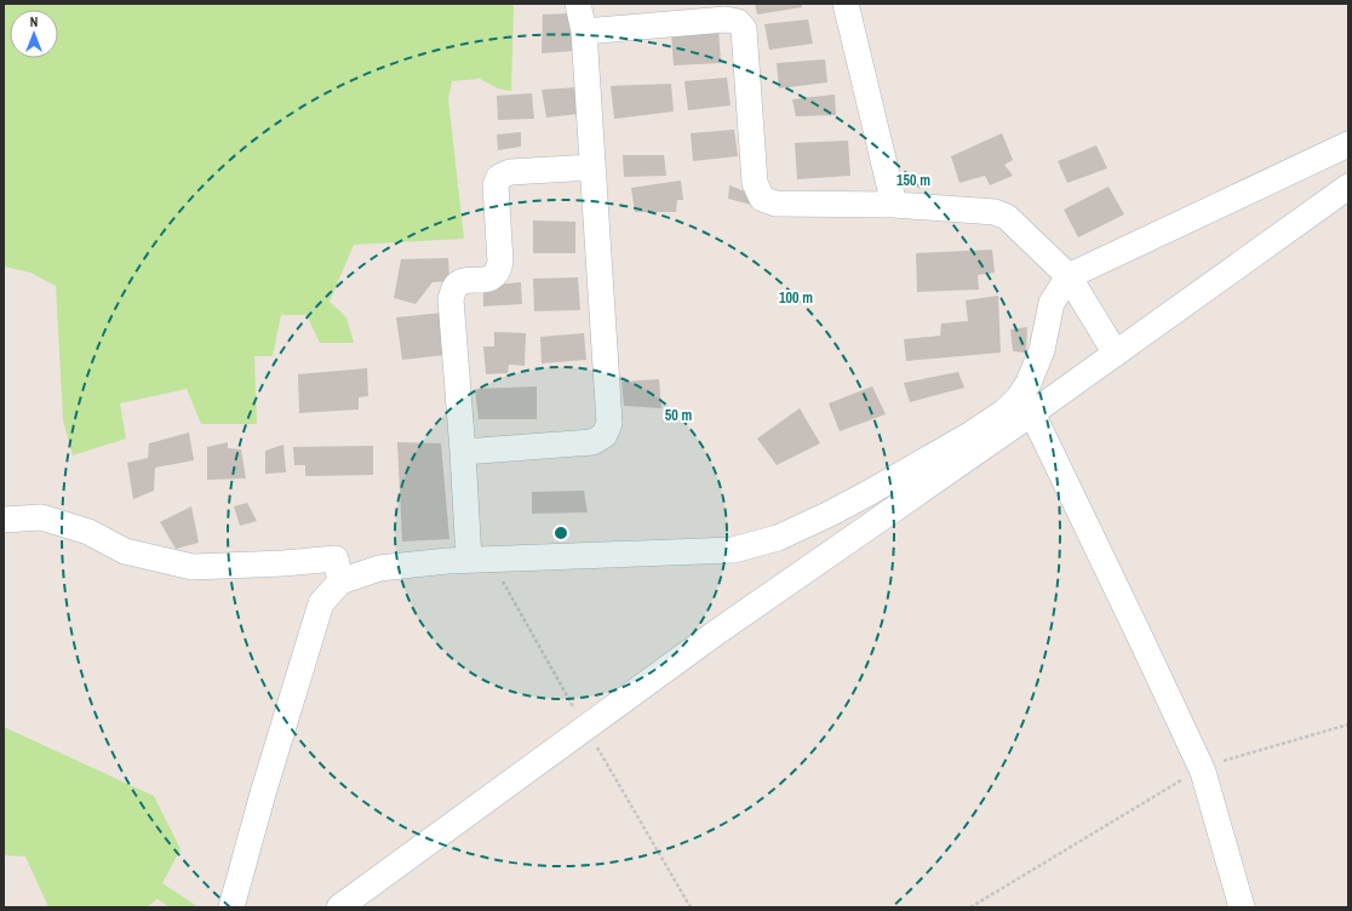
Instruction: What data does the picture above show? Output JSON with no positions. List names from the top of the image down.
{
  "north": "top",
  "rings": ["150 m", "100 m", "50 m"]
}
